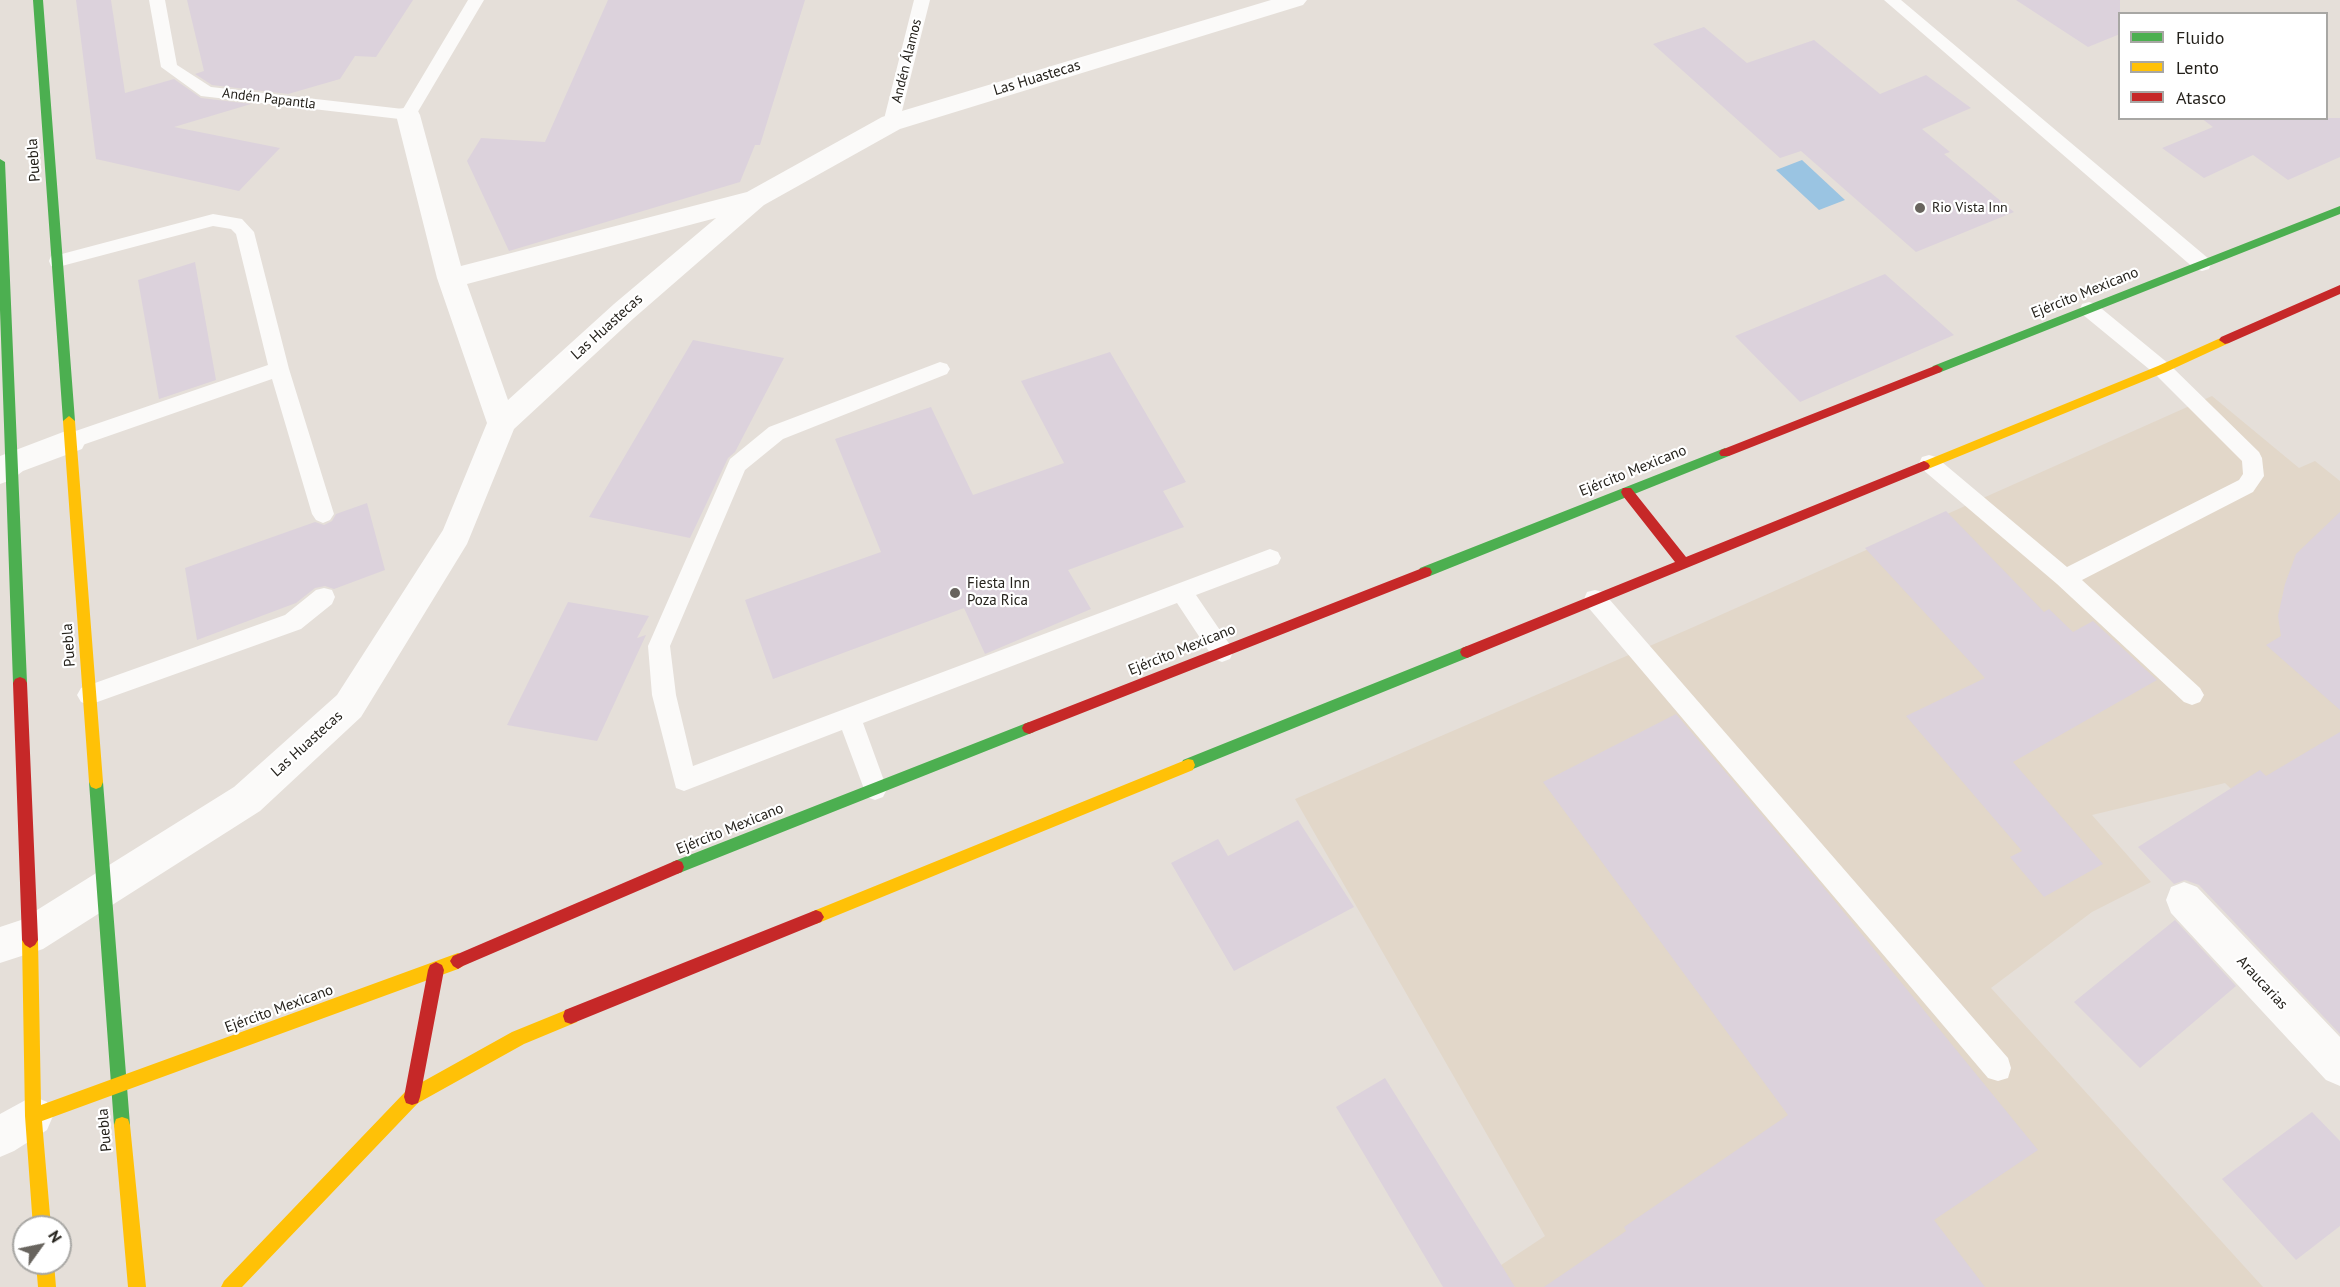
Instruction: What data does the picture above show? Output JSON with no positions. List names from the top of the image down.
{
  "streets": {
    "main road": ["Puebla", "Ejército Mexicano"],
    "street": ["Las Huastecas", "Araucarias"],
    "lane": ["Andén Álamos", "Andén Papantla"]
  },
  "crossings": [
    ["Andén Álamos", "Las Huastecas"],
    ["Las Huastecas", "Puebla"],
    ["Puebla", "Ejército Mexicano"]
  ],
  "places": ["Rio Vista Inn", "Fiesta Inn Poza Rica"],
  "legend": ["Fluido", "Lento", "Atasco"],
  "north": "top right"
}
